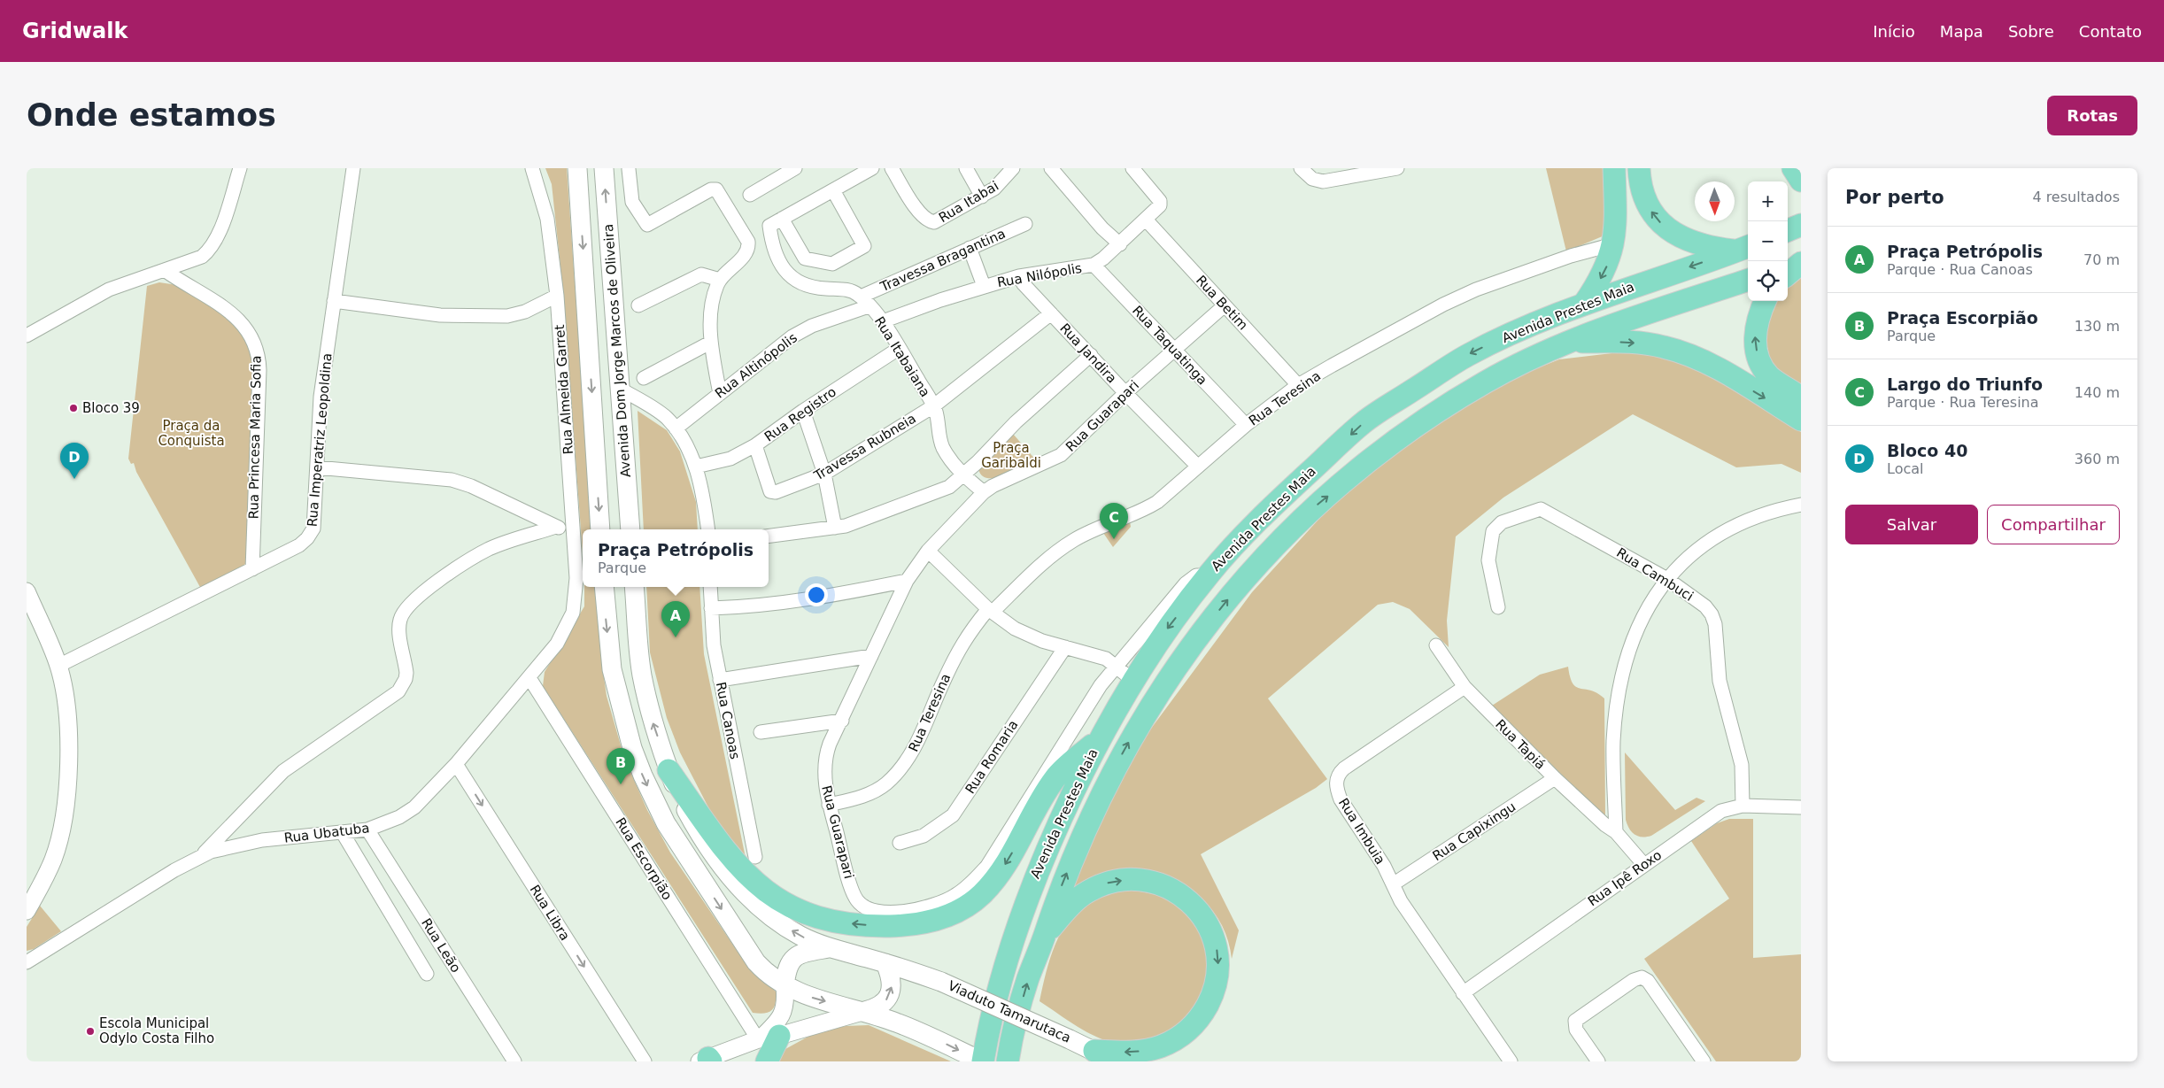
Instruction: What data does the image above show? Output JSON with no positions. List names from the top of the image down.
{
  "streets": {
    "highway": ["Avenida Prestes Maia"],
    "main road": ["Avenida Dom Jorge Marcos de Oliveira", "Viaduto Tamarutaca"],
    "street": [
      "Rua Itabai",
      "Travessa Bragantina",
      "Rua Nilópolis",
      "Rua Betim",
      "Rua Taquatinga",
      "Rua Jandira",
      "Rua Itabaiana",
      "Rua Altinópolis",
      "Rua Almeida Garret",
      "Rua Teresina",
      "Rua Registro",
      "Rua Guarapari",
      "Rua Princesa Maria Sofia",
      "Rua Imperatriz Leopoldina",
      "Travessa Rubneia",
      "Rua Cambuci",
      "Rua Canoas",
      "Rua Tapiá",
      "Rua Romaria",
      "Rua Imbuia",
      "Rua Capixingu",
      "Rua Ubatuba",
      "Rua Escorpião",
      "Rua Ipê Roxo",
      "Rua Libra",
      "Rua Leão"
    ]
  },
  "crossings": [
    ["Travessa Bragantina", "Rua Itabaiana"],
    ["Travessa Bragantina", "Rua Altinópolis"],
    ["Rua Nilópolis", "Rua Betim"],
    ["Rua Nilópolis", "Rua Taquatinga"],
    ["Rua Nilópolis", "Rua Jandira"],
    ["Rua Nilópolis", "Rua Itabaiana"],
    ["Rua Betim", "Rua Teresina"],
    ["Rua Betim", "Rua Guarapari"],
    ["Avenida Prestes Maia", "Rua Guarapari"],
    ["Rua Taquatinga", "Rua Teresina"],
    ["Rua Taquatinga", "Rua Guarapari"],
    ["Rua Jandira", "Rua Teresina"],
    ["Rua Jandira", "Rua Guarapari"],
    ["Rua Jandira", "Travessa Rubneia"],
    ["Rua Itabaiana", "Rua Altinópolis"],
    ["Rua Itabaiana", "Rua Registro"],
    ["Rua Itabaiana", "Rua Guarapari"],
    ["Rua Itabaiana", "Travessa Rubneia"],
    ["Rua Almeida Garret", "Rua Ubatuba"],
    ["Rua Teresina", "Rua Guarapari"],
    ["Rua Registro", "Travessa Rubneia"],
    ["Rua Princesa Maria Sofia", "Rua Imperatriz Leopoldina"],
    ["Rua Cambuci", "Rua Ipê Roxo"],
    ["Rua Tapiá", "Rua Imbuia"],
    ["Rua Tapiá", "Rua Capixingu"],
    ["Rua Tapiá", "Rua Ipê Roxo"],
    ["Rua Imbuia", "Rua Capixingu"],
    ["Rua Imbuia", "Rua Ipê Roxo"],
    ["Rua Ubatuba", "Rua Escorpião"],
    ["Rua Ubatuba", "Rua Libra"],
    ["Rua Ubatuba", "Rua Leão"]
  ],
  "one_way": ["Rua Libra"],
  "parks": ["Praça da Conquista", "Praça Garibaldi"],
  "places": ["Bloco 39", "Escola Municipal Odylo Costa Filho"],
  "north": "bottom",
  "page": {
    "header": "Gridwalk",
    "nav": [
      "Início",
      "Mapa",
      "Sobre",
      "Contato"
    ],
    "buttons": [
      "Rotas",
      ["Salvar", "Compartilhar"]
    ],
    "title": "Onde estamos",
    "heading": ["Por perto", "4 resultados"],
    "map_buttons": ["+", "−"],
    "list": [
      {
        "mark": "A",
        "name": "Praça Petrópolis",
        "note": "Parque · Rua Canoas",
        "value": "70 m"
      },
      {
        "mark": "B",
        "name": "Praça Escorpião",
        "note": "Parque",
        "value": "130 m"
      },
      {
        "mark": "C",
        "name": "Largo do Triunfo",
        "note": "Parque · Rua Teresina",
        "value": "140 m"
      },
      {
        "mark": "D",
        "name": "Bloco 40",
        "note": "Local",
        "value": "360 m"
      }
    ],
    "pins": [
      "D",
      "C",
      "A",
      "B"
    ],
    "popup": ["Praça Petrópolis", "Parque"]
  }
}
